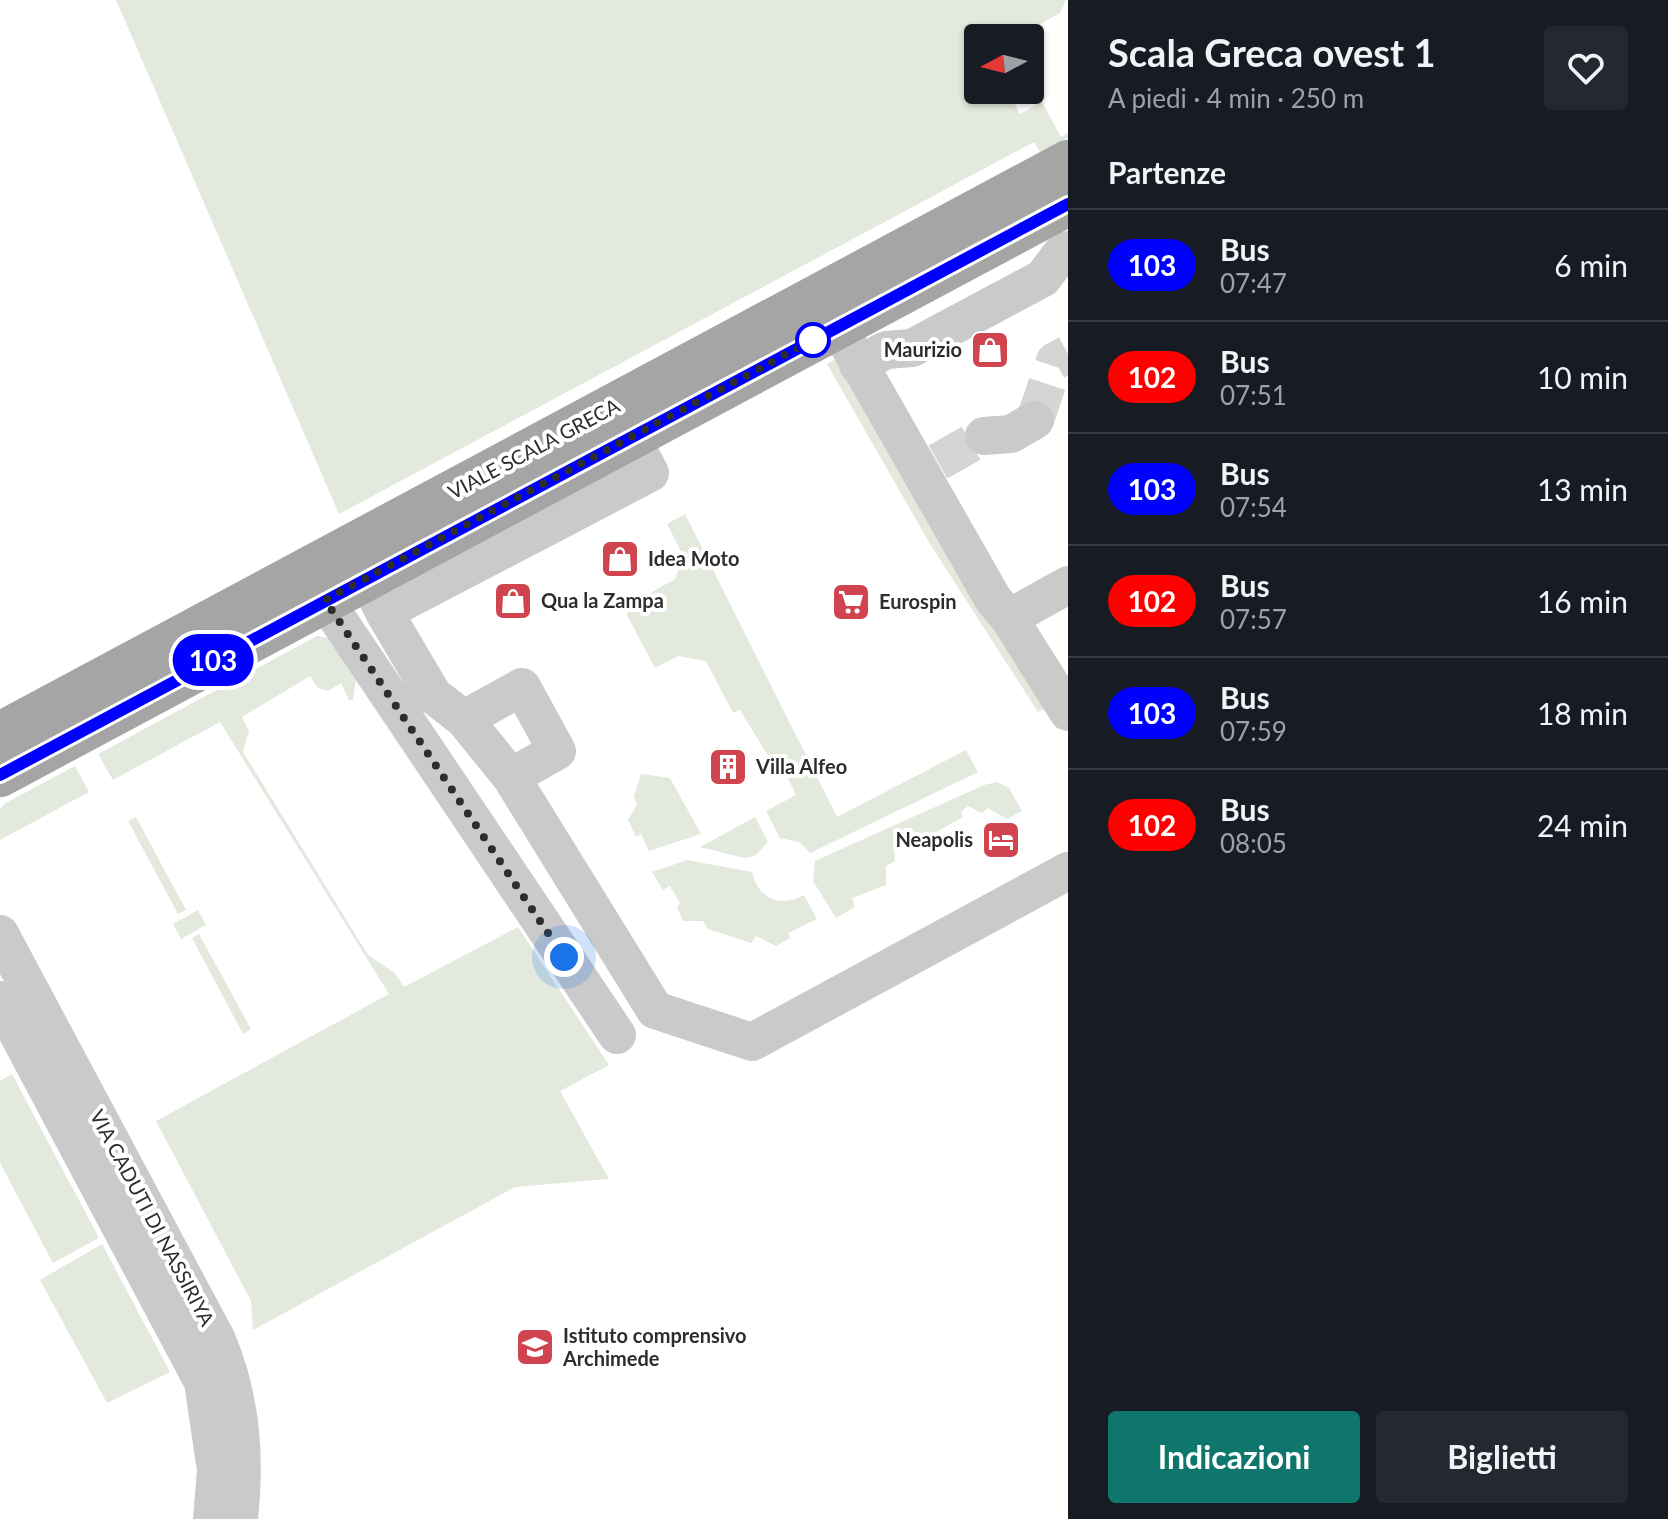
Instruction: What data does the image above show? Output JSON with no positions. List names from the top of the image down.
{
  "streets": {
    "main road": ["VIALE SCALA GRECA"],
    "street": ["VIA CADUTI DI NASSIRIYA"]
  },
  "places": {
    "shop": ["Maurizio", "Idea Moto", "Qua la Zampa"],
    "supermarket": ["Eurospin"],
    "building": ["Villa Alfeo"],
    "hotel": ["Neapolis"],
    "school or university": ["Istituto comprensivo Archimede"]
  },
  "lines": ["bus line 103"],
  "north": "left",
  "page": {
    "on_map": "103",
    "heading": [
      ["Scala Greca ovest 1", "A piedi · 4 min · 250 m"],
      "Partenze"
    ],
    "list": [
      {
        "mark": "103",
        "name": "Bus",
        "note": "07:47",
        "value": "6 min"
      },
      {
        "mark": "102",
        "name": "Bus",
        "note": "07:51",
        "value": "10 min"
      },
      {
        "mark": "103",
        "name": "Bus",
        "note": "07:54",
        "value": "13 min"
      },
      {
        "mark": "102",
        "name": "Bus",
        "note": "07:57",
        "value": "16 min"
      },
      {
        "mark": "103",
        "name": "Bus",
        "note": "07:59",
        "value": "18 min"
      },
      {
        "mark": "102",
        "name": "Bus",
        "note": "08:05",
        "value": "24 min"
      }
    ],
    "buttons": ["Indicazioni", "Biglietti"]
  }
}
